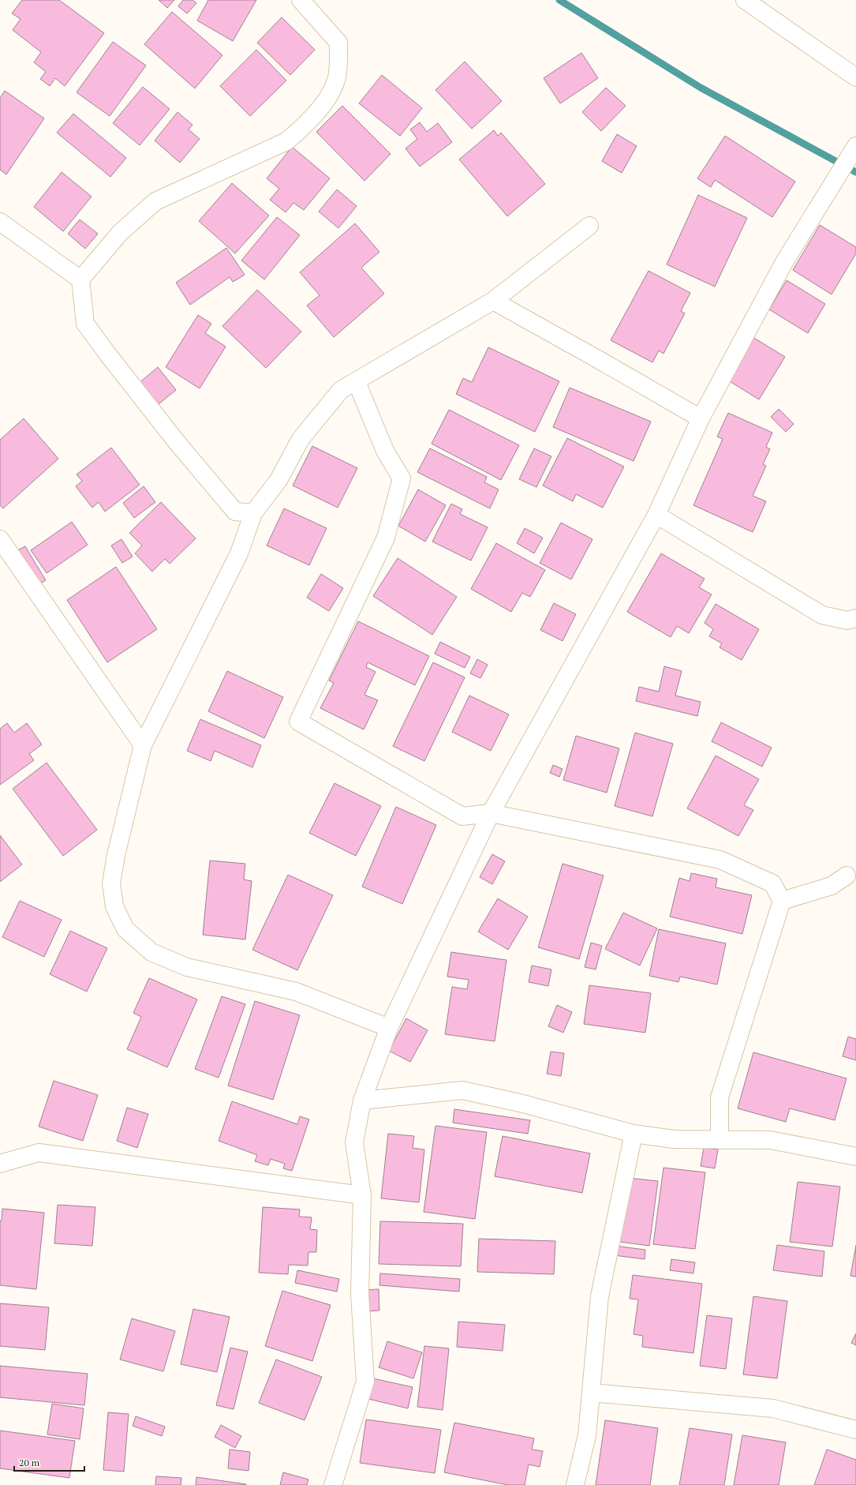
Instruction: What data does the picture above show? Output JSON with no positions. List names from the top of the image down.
{
  "scale_bar": "20 m"
}
